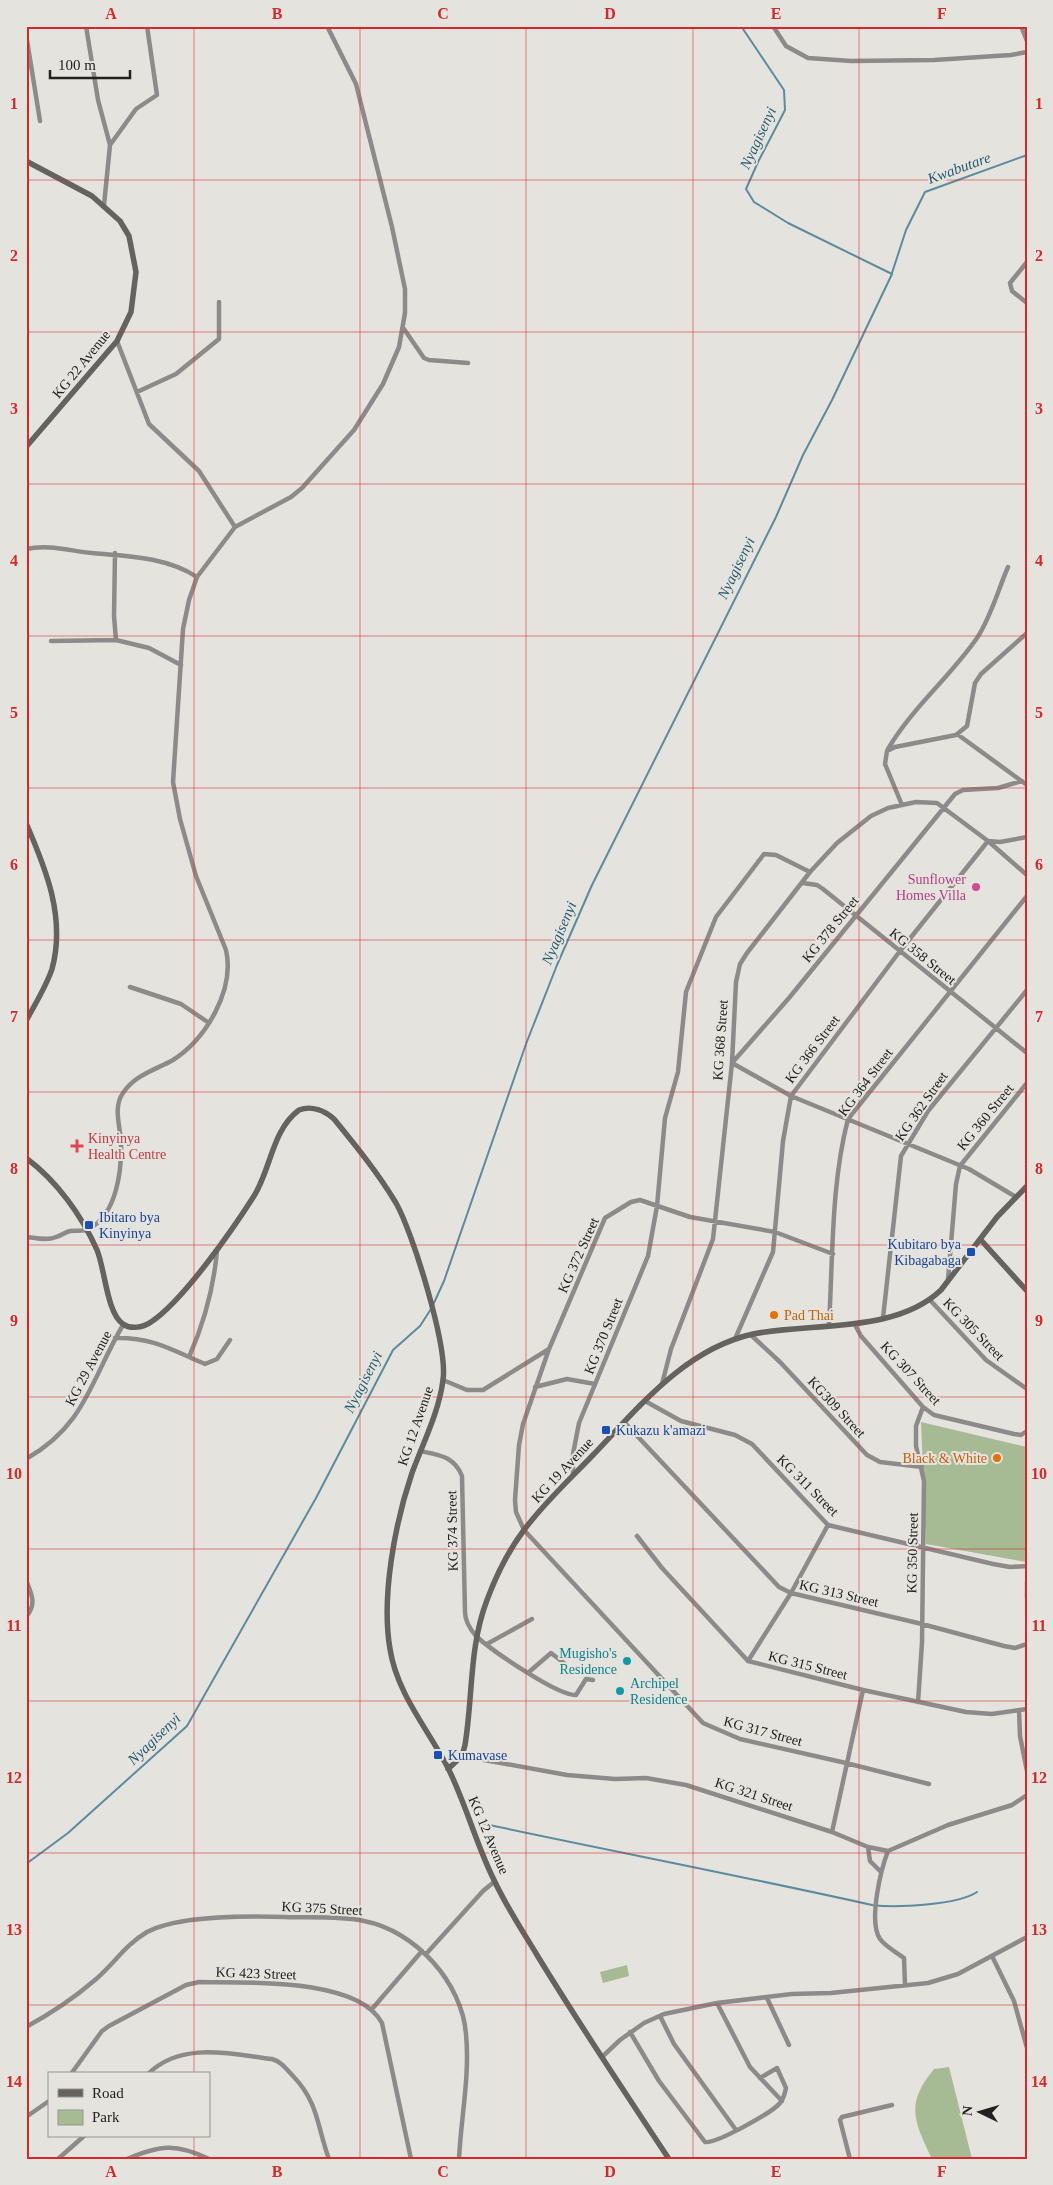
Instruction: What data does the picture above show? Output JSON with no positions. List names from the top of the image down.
{
  "streets": {
    "street": [
      "KG 22 Avenue",
      "KG 378 Street",
      "KG 358 Street",
      "KG 368 Street",
      "KG 366 Street",
      "KG 364 Street",
      "KG 362 Street",
      "KG 360 Street",
      "KG 372 Street",
      "KG 305 Street",
      "KG 370 Street",
      "KG 29 Avenue",
      "KG 307 Street",
      "KG309 Street",
      "KG 12 Avenue",
      "KG 19 Avenue",
      "KG 311 Street",
      "KG 374 Street",
      "KG 350 Street",
      "KG 313 Street",
      "KG 315 Street",
      "KG 317 Street",
      "KG 321 Street",
      "KG 375 Street",
      "KG 423 Street"
    ]
  },
  "crossings": [
    ["KG 378 Street", "KG 358 Street"],
    ["KG 378 Street", "KG 368 Street"],
    ["KG 358 Street", "KG 368 Street"],
    ["KG 358 Street", "KG 366 Street"],
    ["KG 358 Street", "KG 364 Street"],
    ["KG 358 Street", "KG 362 Street"],
    ["KG 368 Street", "KG 372 Street"],
    ["KG 368 Street", "KG 370 Street"],
    ["KG 368 Street", "KG 19 Avenue"],
    ["KG 366 Street", "KG 372 Street"],
    ["KG 366 Street", "KG 19 Avenue"],
    ["KG 364 Street", "KG 372 Street"],
    ["KG 364 Street", "KG 19 Avenue"],
    ["KG 362 Street", "KG 19 Avenue"],
    ["KG 360 Street", "KG 19 Avenue"],
    ["KG 372 Street", "KG 370 Street"],
    ["KG 372 Street", "KG 19 Avenue"],
    ["KG 372 Street", "KG 317 Street"],
    ["KG 305 Street", "KG 19 Avenue"],
    ["KG 370 Street", "KG 19 Avenue"],
    ["KG 29 Avenue", "KG 12 Avenue"],
    ["KG 307 Street", "KG 19 Avenue"],
    ["KG 307 Street", "KG 350 Street"],
    ["KG309 Street", "KG 19 Avenue"],
    ["KG309 Street", "KG 350 Street"],
    ["KG 12 Avenue", "KG 374 Street"],
    ["KG 19 Avenue", "KG 311 Street"],
    ["KG 19 Avenue", "KG 374 Street"],
    ["KG 19 Avenue", "KG 313 Street"],
    ["KG 19 Avenue", "KG 317 Street"],
    ["KG 19 Avenue", "KG 321 Street"],
    ["KG 311 Street", "KG 350 Street"],
    ["KG 350 Street", "KG 313 Street"],
    ["KG 350 Street", "KG 315 Street"]
  ],
  "water": ["Nyagisenyi", "Kwabutare"],
  "places": {
    "other": [
      "Sunflower Homes Villa",
      "Pad Thai",
      "Black & White",
      "Mugisho's Residence",
      "Archipel Residence"
    ],
    "health": ["Kinyinya Health Centre"],
    "transit": [
      "Ibitaro bya Kinyinya",
      "Kubitaro bya Kibagabaga",
      "Kukazu k'amazi",
      "Kumavase"
    ]
  },
  "legend": ["Road", "Park"],
  "scale_bar": "100 m",
  "north": "left",
  "grid": {
    "columns": [
      "A",
      "B",
      "C",
      "D",
      "E",
      "F"
    ],
    "rows": [
      "1",
      "2",
      "3",
      "4",
      "5",
      "6",
      "7",
      "8",
      "9",
      "10",
      "11",
      "12",
      "13",
      "14"
    ]
  }
}
